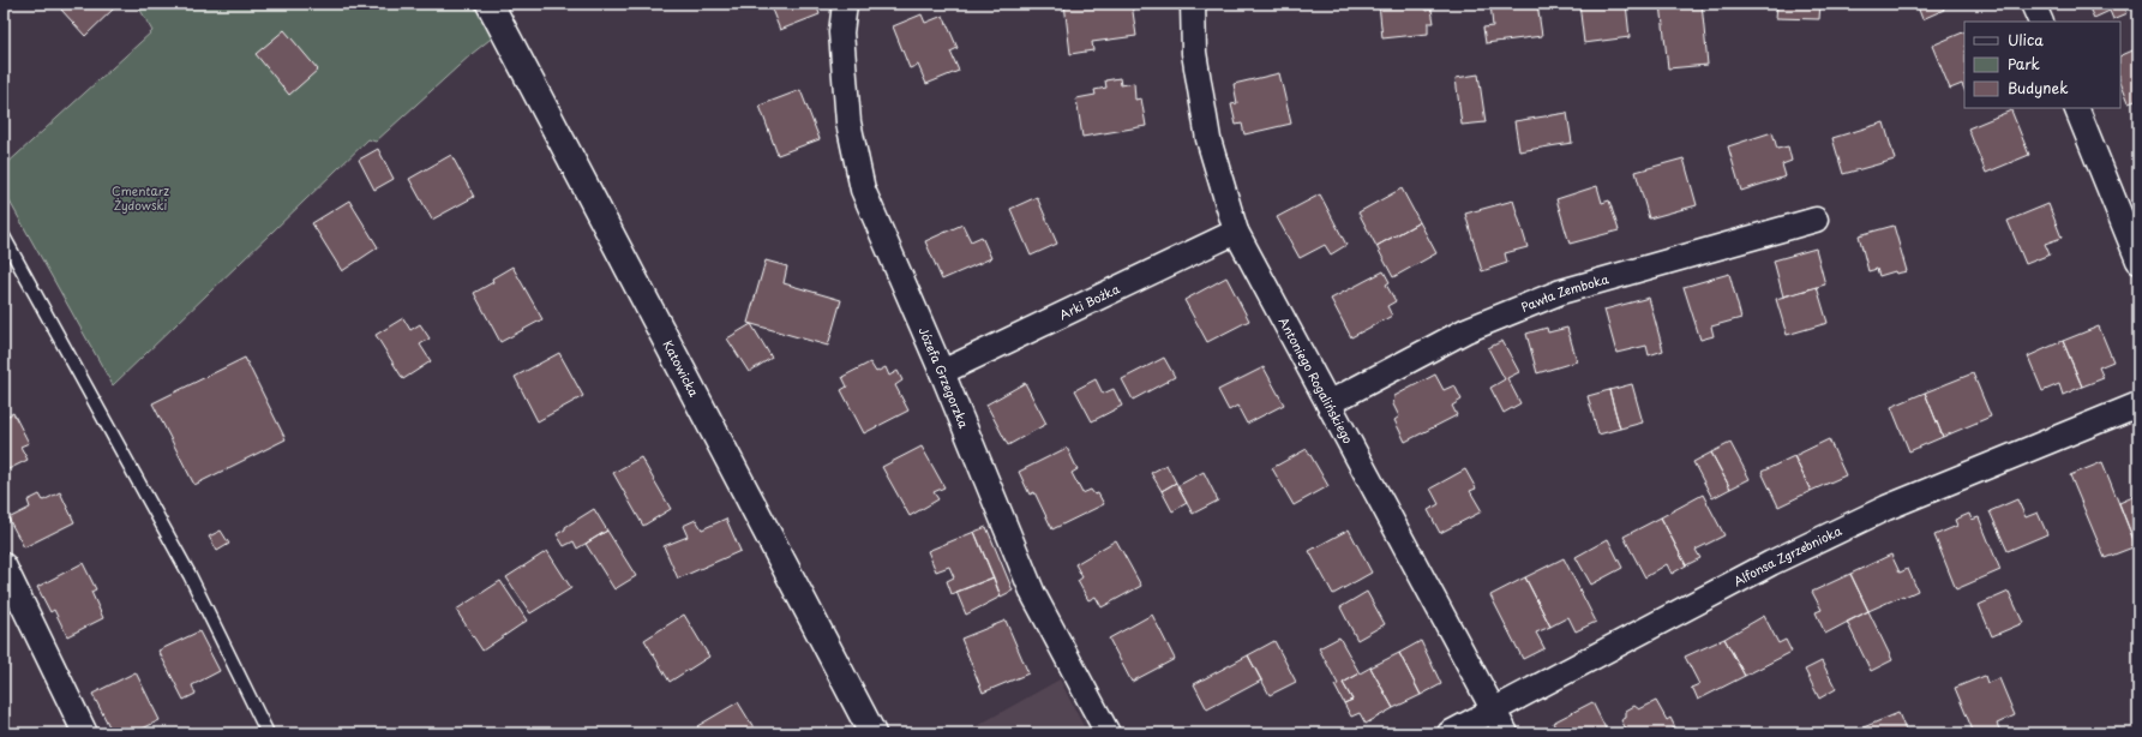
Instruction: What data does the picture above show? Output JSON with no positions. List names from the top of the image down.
{
  "streets": {
    "street": [
      "Pawła Zemboka",
      "Arki Bożka",
      "Katowicka",
      "Józefa Grzegorzka",
      "Antoniego Rogalińskiego",
      "Alfonsa Zgrzebnioka"
    ]
  },
  "crossings": [
    ["Pawła Zemboka", "Antoniego Rogalińskiego"],
    ["Arki Bożka", "Józefa Grzegorzka"],
    ["Arki Bożka", "Antoniego Rogalińskiego"],
    ["Antoniego Rogalińskiego", "Alfonsa Zgrzebnioka"]
  ],
  "parks": ["Cmentarz Żydowski"],
  "legend": ["Ulica", "Park", "Budynek"]
}
